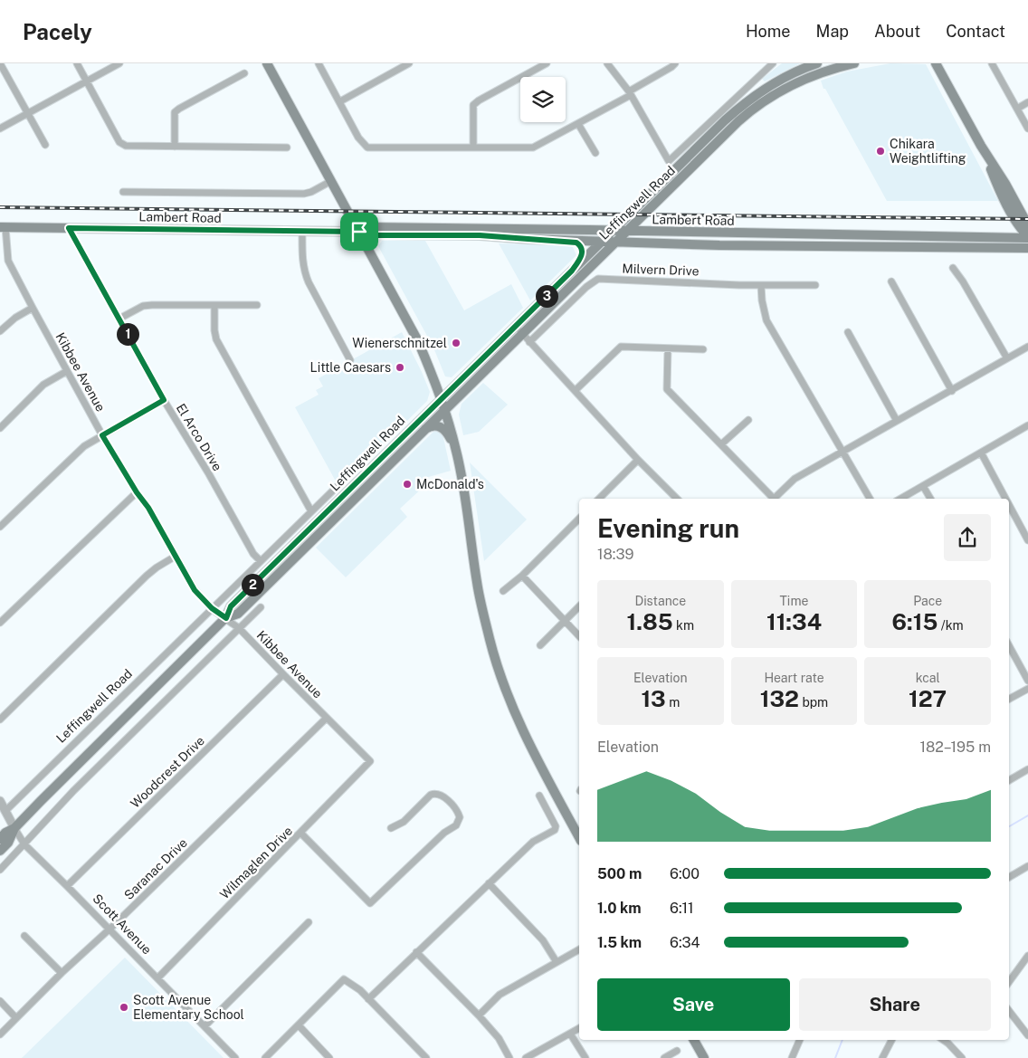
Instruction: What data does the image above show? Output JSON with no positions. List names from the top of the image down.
{
  "streets": {
    "main road": ["Leffingwell Road", "Lambert Road"],
    "street": [
      "Milvern Drive",
      "Kibbee Avenue",
      "El Arco Drive",
      "Woodcrest Drive",
      "Wilmaglen Drive",
      "Saranac Drive",
      "Scott Avenue"
    ]
  },
  "crossings": [
    ["Leffingwell Road", "Lambert Road"],
    ["Leffingwell Road", "Kibbee Avenue"],
    ["Leffingwell Road", "El Arco Drive"],
    ["Leffingwell Road", "Scott Avenue"],
    ["Lambert Road", "Kibbee Avenue"],
    ["Lambert Road", "El Arco Drive"],
    ["Kibbee Avenue", "Woodcrest Drive"],
    ["Kibbee Avenue", "Wilmaglen Drive"],
    ["Kibbee Avenue", "Saranac Drive"],
    ["Woodcrest Drive", "Scott Avenue"],
    ["Wilmaglen Drive", "Scott Avenue"],
    ["Saranac Drive", "Scott Avenue"]
  ],
  "places": [
    "Chikara Weightlifting",
    "Wienerschnitzel",
    "Little Caesars",
    "McDonald's",
    "Scott Avenue Elementary School"
  ],
  "page": {
    "header": "Pacely",
    "nav": [
      "Home",
      "Map",
      "About",
      "Contact"
    ],
    "pins": ["3", "1", "2"],
    "heading": ["Evening run", "18:39"],
    "stats": [
      ["Distance", "1.85 km"],
      ["Time", "11:34"],
      ["Pace", "6:15 /km"],
      ["Elevation", "13 m"],
      ["Heart rate", "132 bpm"],
      ["kcal", "127"]
    ],
    "chart": ["Elevation", "182–195 m"],
    "list": [
      {
        "name": "500 m",
        "note": "6:00"
      },
      {
        "name": "1.0 km",
        "note": "6:11"
      },
      {
        "name": "1.5 km",
        "note": "6:34"
      }
    ],
    "buttons": ["Save", "Share"]
  }
}
